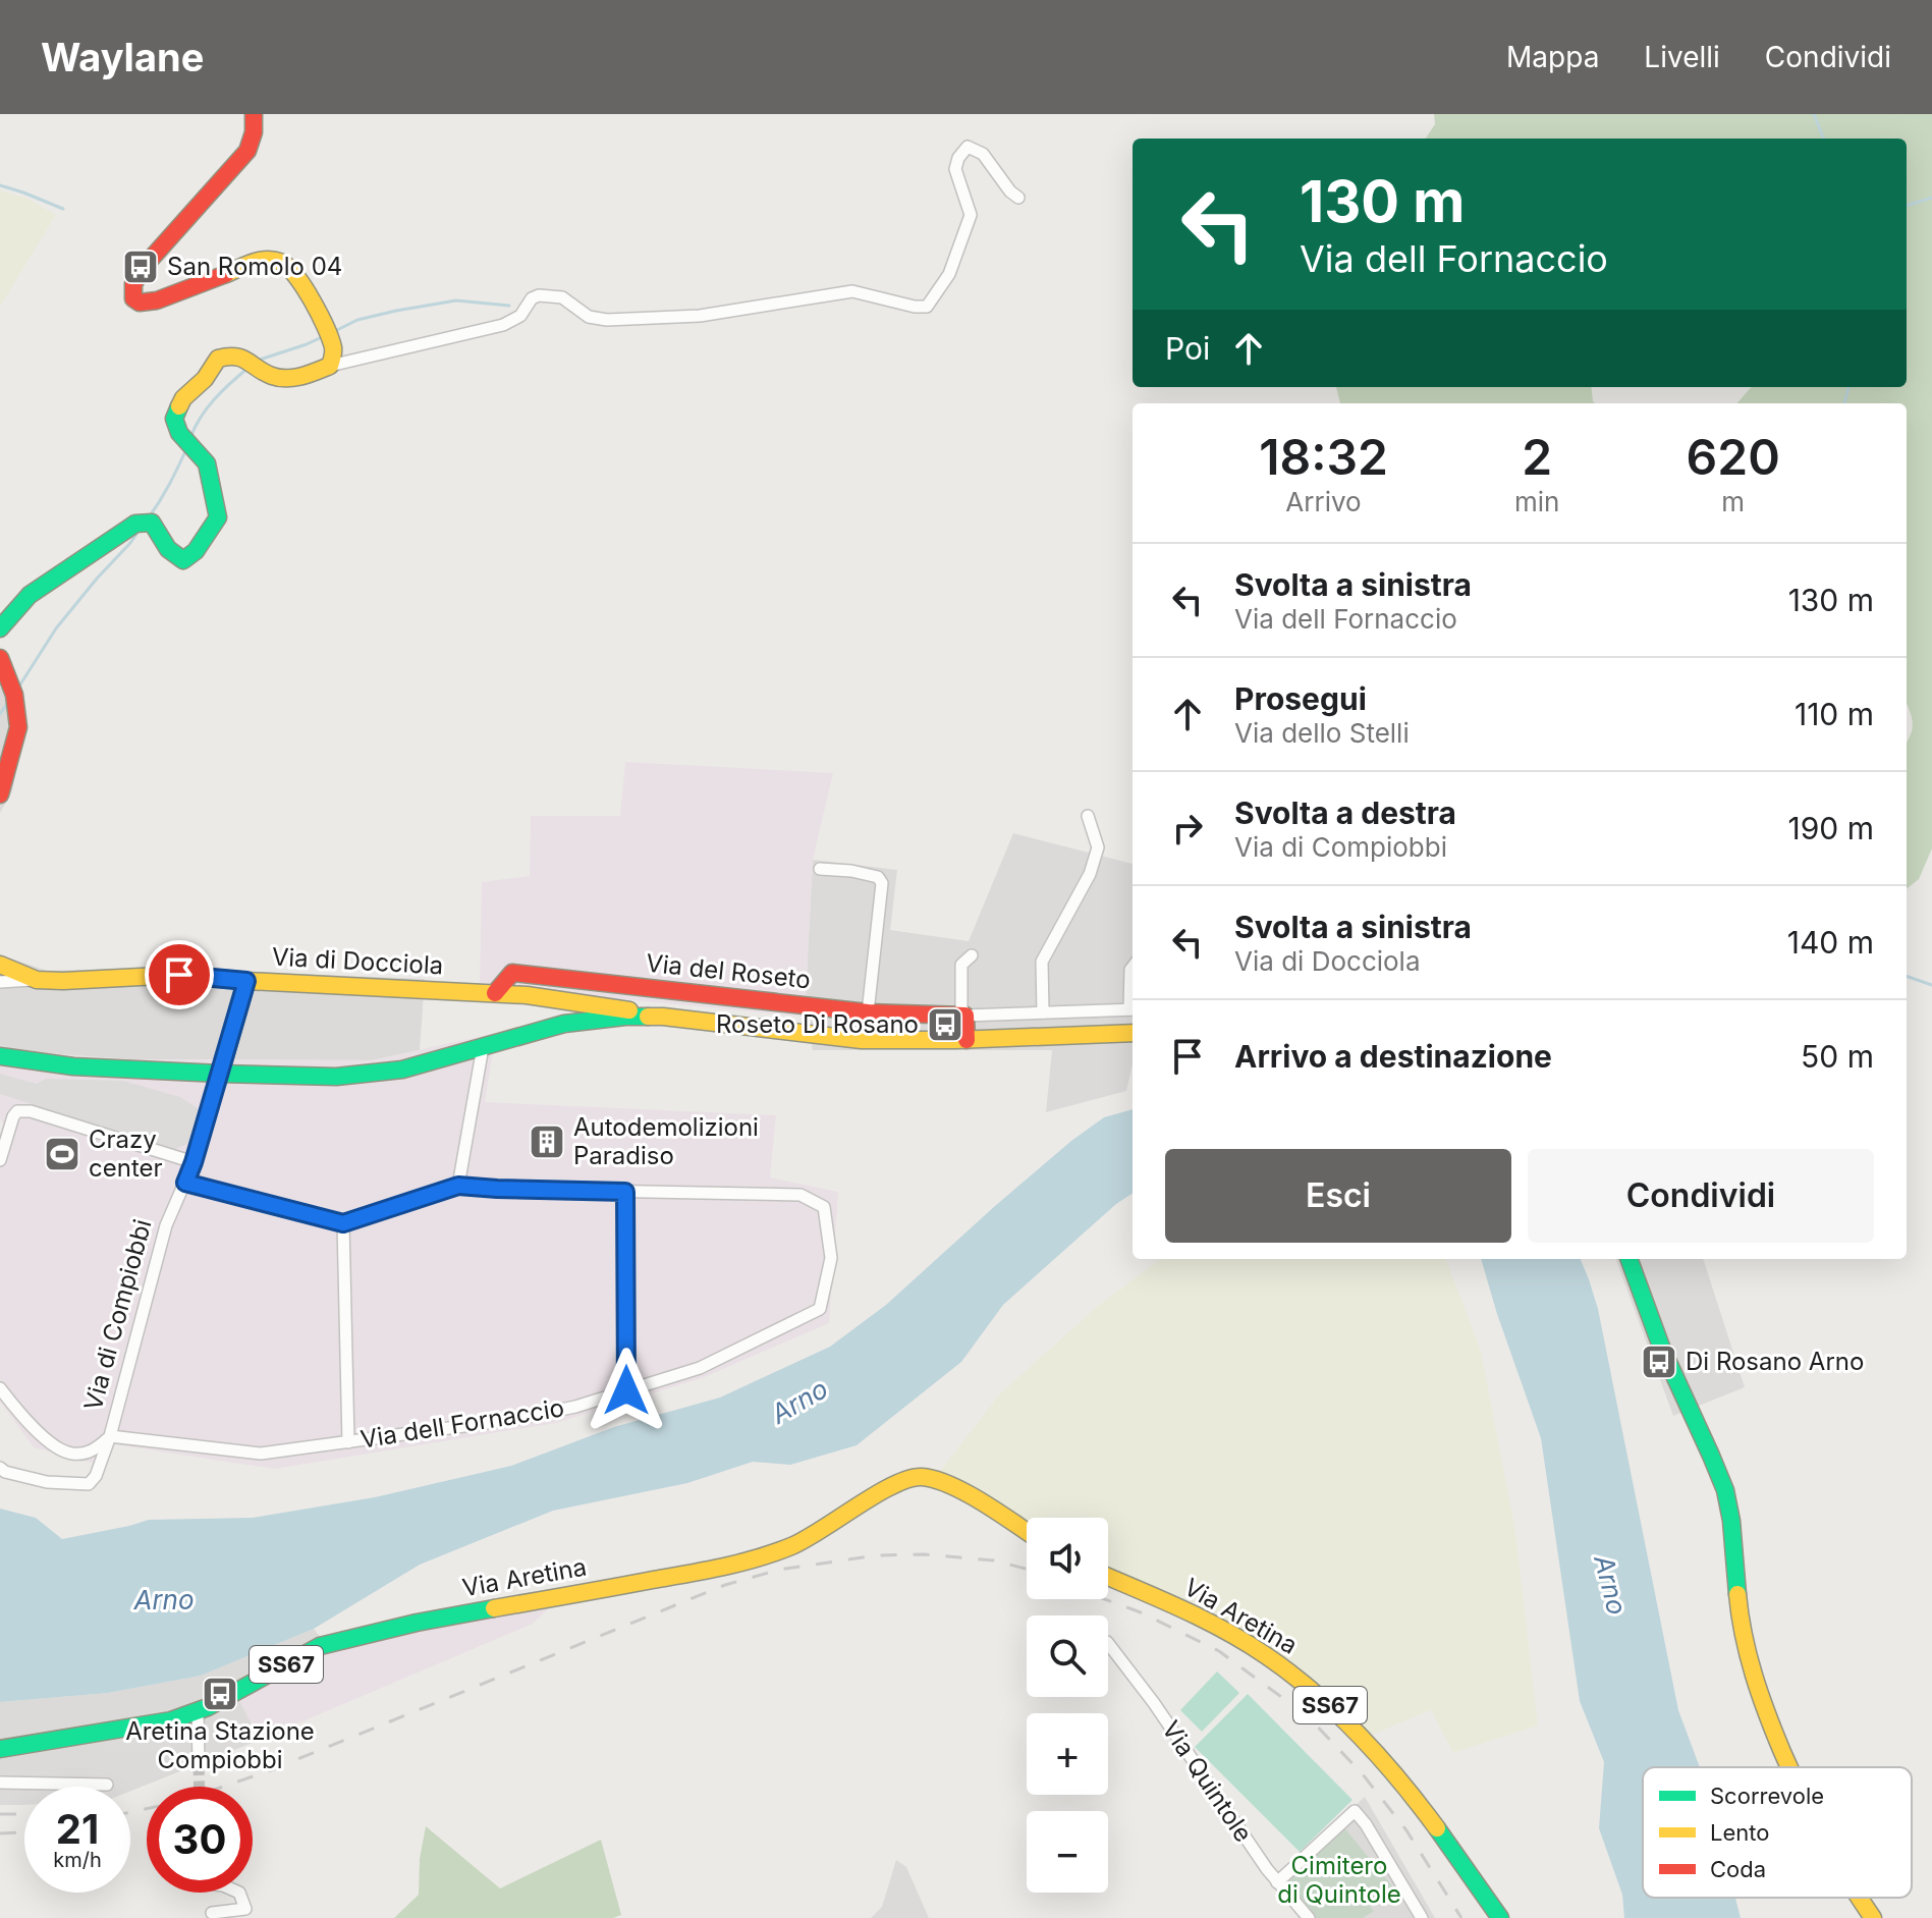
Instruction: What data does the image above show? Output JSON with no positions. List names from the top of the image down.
{
  "streets": {
    "main road": [
      "Via di Docciola",
      "Via del Roseto",
      "Via di Compiobbi",
      "Via Aretina",
      "SS67"
    ],
    "street": ["Via dell Fornaccio", "Via Quintole"]
  },
  "crossings": [
    ["Via di Docciola", "Via del Roseto"],
    ["Via di Docciola", "Via di Compiobbi"],
    ["Via di Compiobbi", "Via dell Fornaccio"]
  ],
  "water": ["Arno"],
  "parks": ["Cimitero di Quintole"],
  "places": {
    "bus stop": [
      "San Romolo 04",
      "Roseto Di Rosano",
      "Di Rosano Arno",
      "Aretina Stazione Compiobbi"
    ],
    "building": ["Autodemolizioni Paradiso"],
    "sports": ["Crazy center"]
  },
  "legend": ["Scorrevole", "Lento", "Coda"],
  "page": {
    "header": "Waylane",
    "nav": ["Mappa", "Livelli", "Condividi"],
    "turn": ["130 m", "Via dell Fornaccio"],
    "then": "Poi",
    "eta": [
      "18:32",
      "Arrivo",
      "2",
      "min",
      "620",
      "m"
    ],
    "list": [
      {
        "name": "Svolta a sinistra",
        "note": "Via dell Fornaccio",
        "value": "130 m"
      },
      {
        "name": "Prosegui",
        "note": "Via dello Stelli",
        "value": "110 m"
      },
      {
        "name": "Svolta a destra",
        "note": "Via di Compiobbi",
        "value": "190 m"
      },
      {
        "name": "Svolta a sinistra",
        "note": "Via di Docciola",
        "value": "140 m"
      },
      {
        "name": "Arrivo a destinazione",
        "value": "50 m"
      }
    ],
    "buttons": ["Esci", "Condividi"],
    "map_buttons": ["+", "−"],
    "speed": "21 km/h",
    "limit": "30"
  }
}
